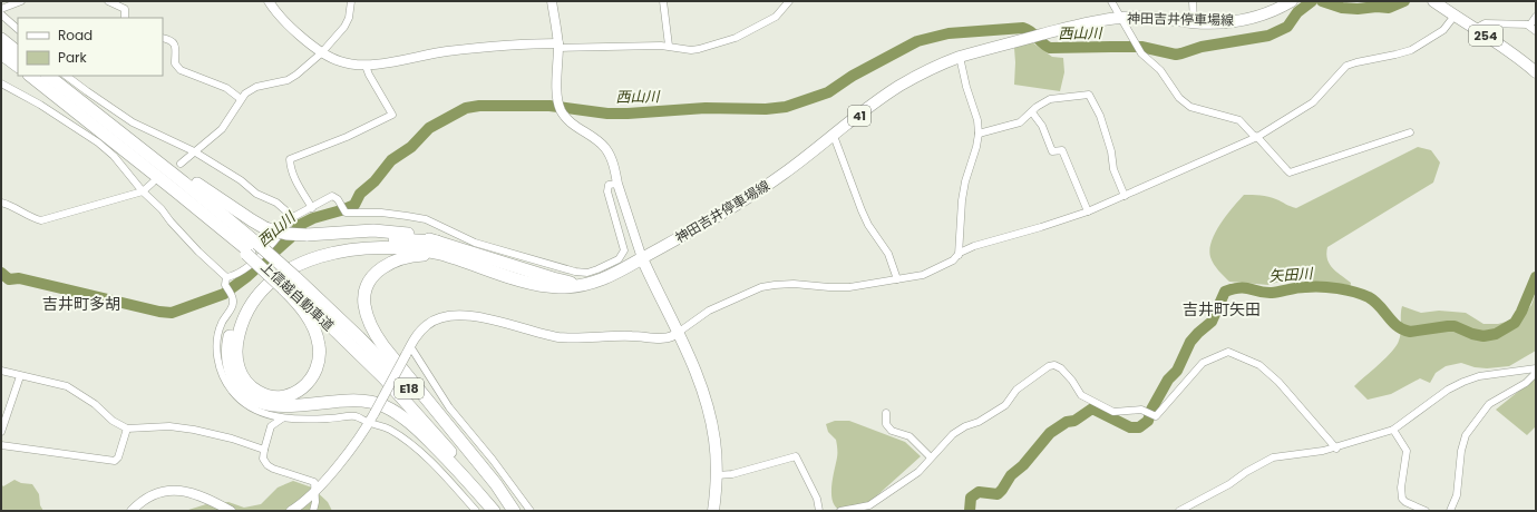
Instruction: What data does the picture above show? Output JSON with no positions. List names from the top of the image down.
{
  "streets": {
    "highway": ["上信越自動車道", "E18"],
    "main road": ["神田吉井停車場線", "254", "41"]
  },
  "districts": ["吉井町多胡", "吉井町矢田"],
  "water": ["西山川", "矢田川"],
  "legend": ["Road", "Park"]
}
